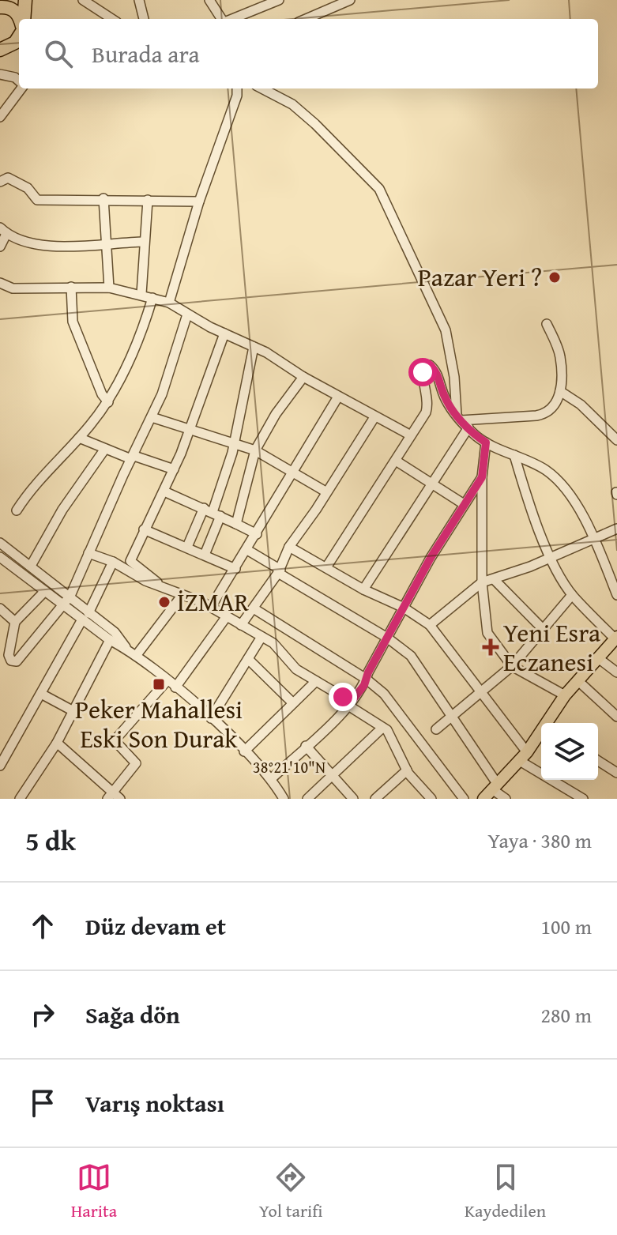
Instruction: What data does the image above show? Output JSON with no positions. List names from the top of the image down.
{
  "places": {
    "other": ["Pazar Yeri ?", "İZMAR"],
    "health": ["Yeni Esra Eczanesi"],
    "transit": ["Peker Mahallesi Eski Son Durak"]
  },
  "page": {
    "search": "Burada ara",
    "heading": ["5 dk", "Yaya · 380 m"],
    "list": [
      ["Düz devam et", "100 m"],
      ["Sağa dön", "280 m"],
      "Varış noktası"
    ],
    "nav": ["Harita", "Yol tarifi", "Kaydedilen"]
  },
  "coordinates": ["38°21'10\"N"]
}
